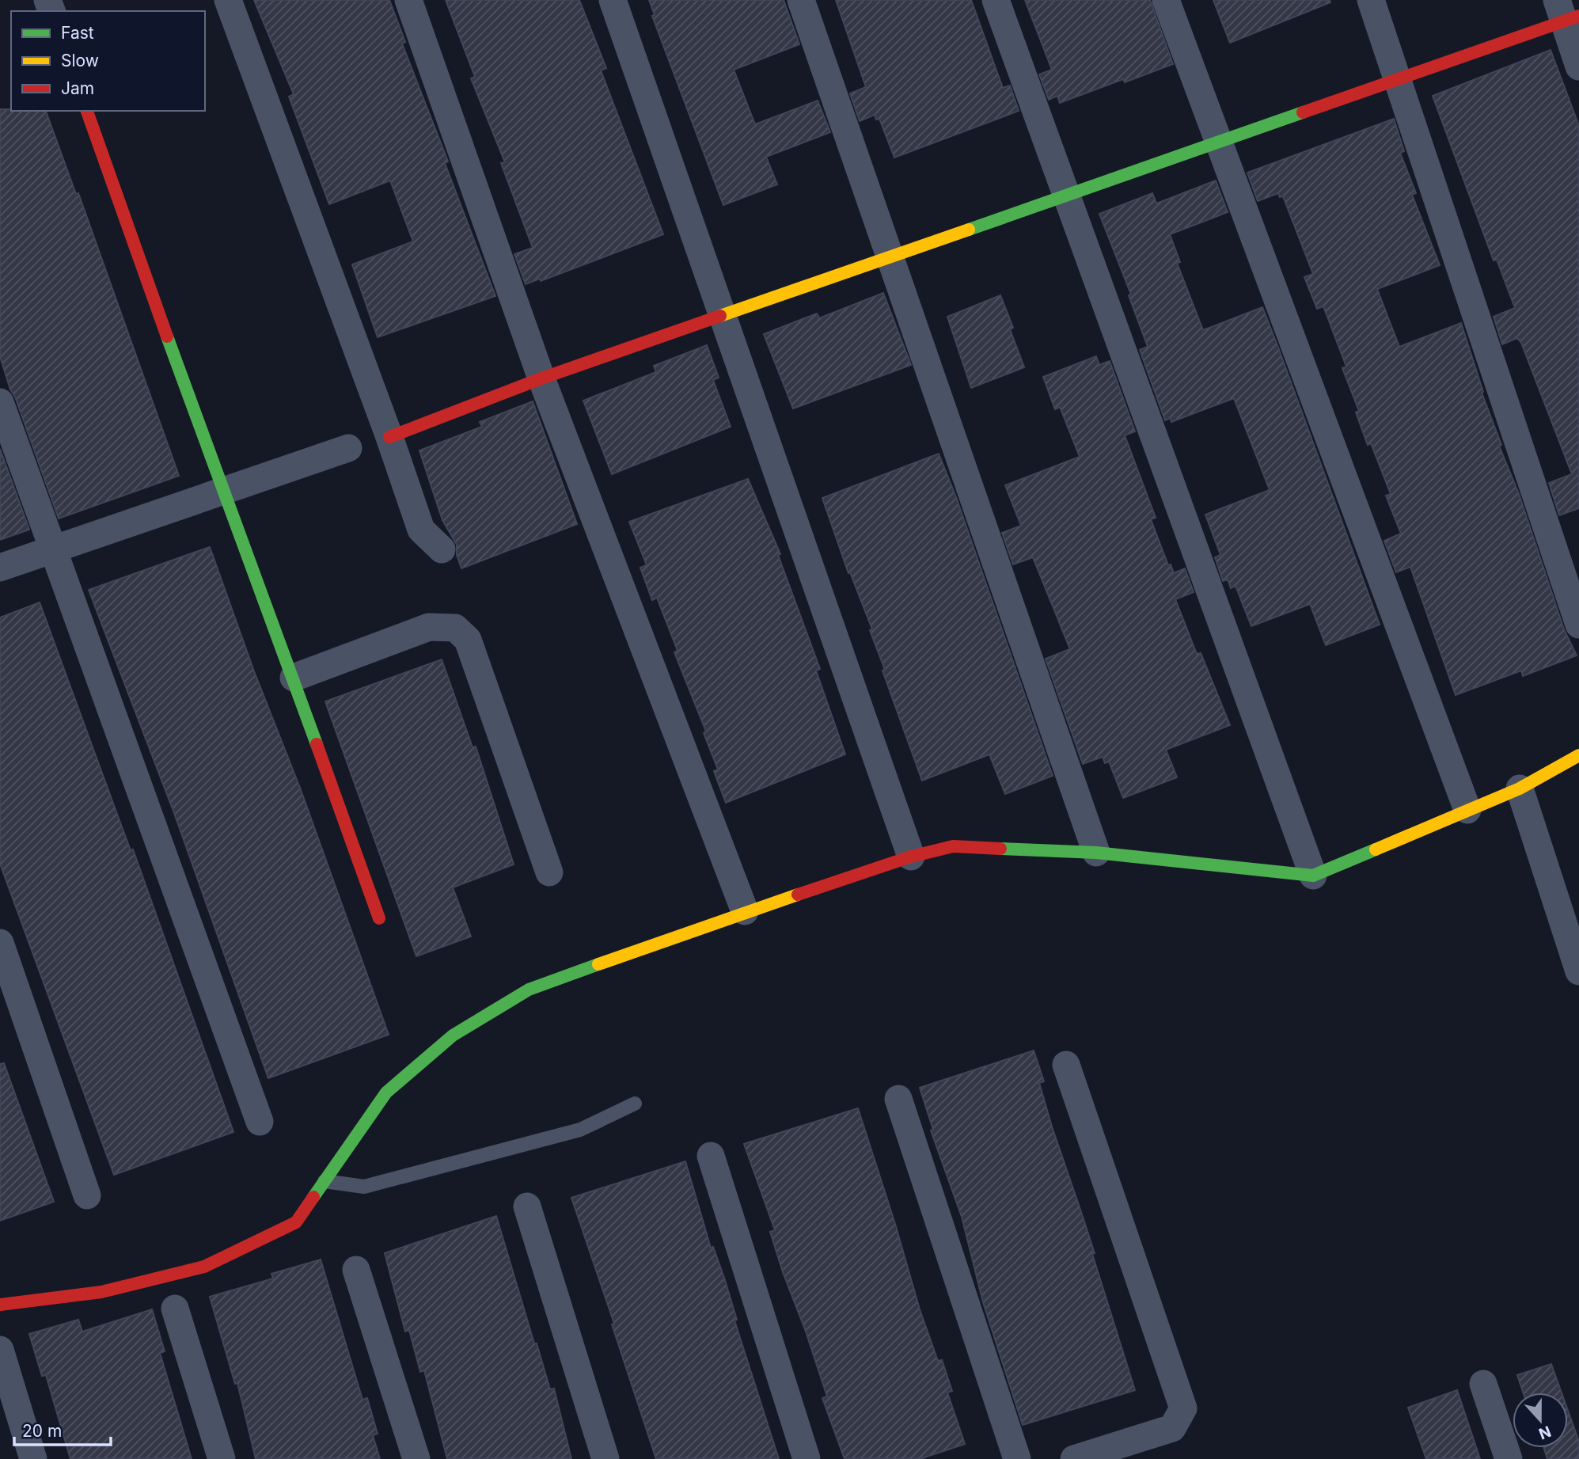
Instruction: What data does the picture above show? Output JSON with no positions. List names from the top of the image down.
{
  "legend": ["Fast", "Slow", "Jam"],
  "scale_bar": "20 m",
  "north": "bottom"
}
